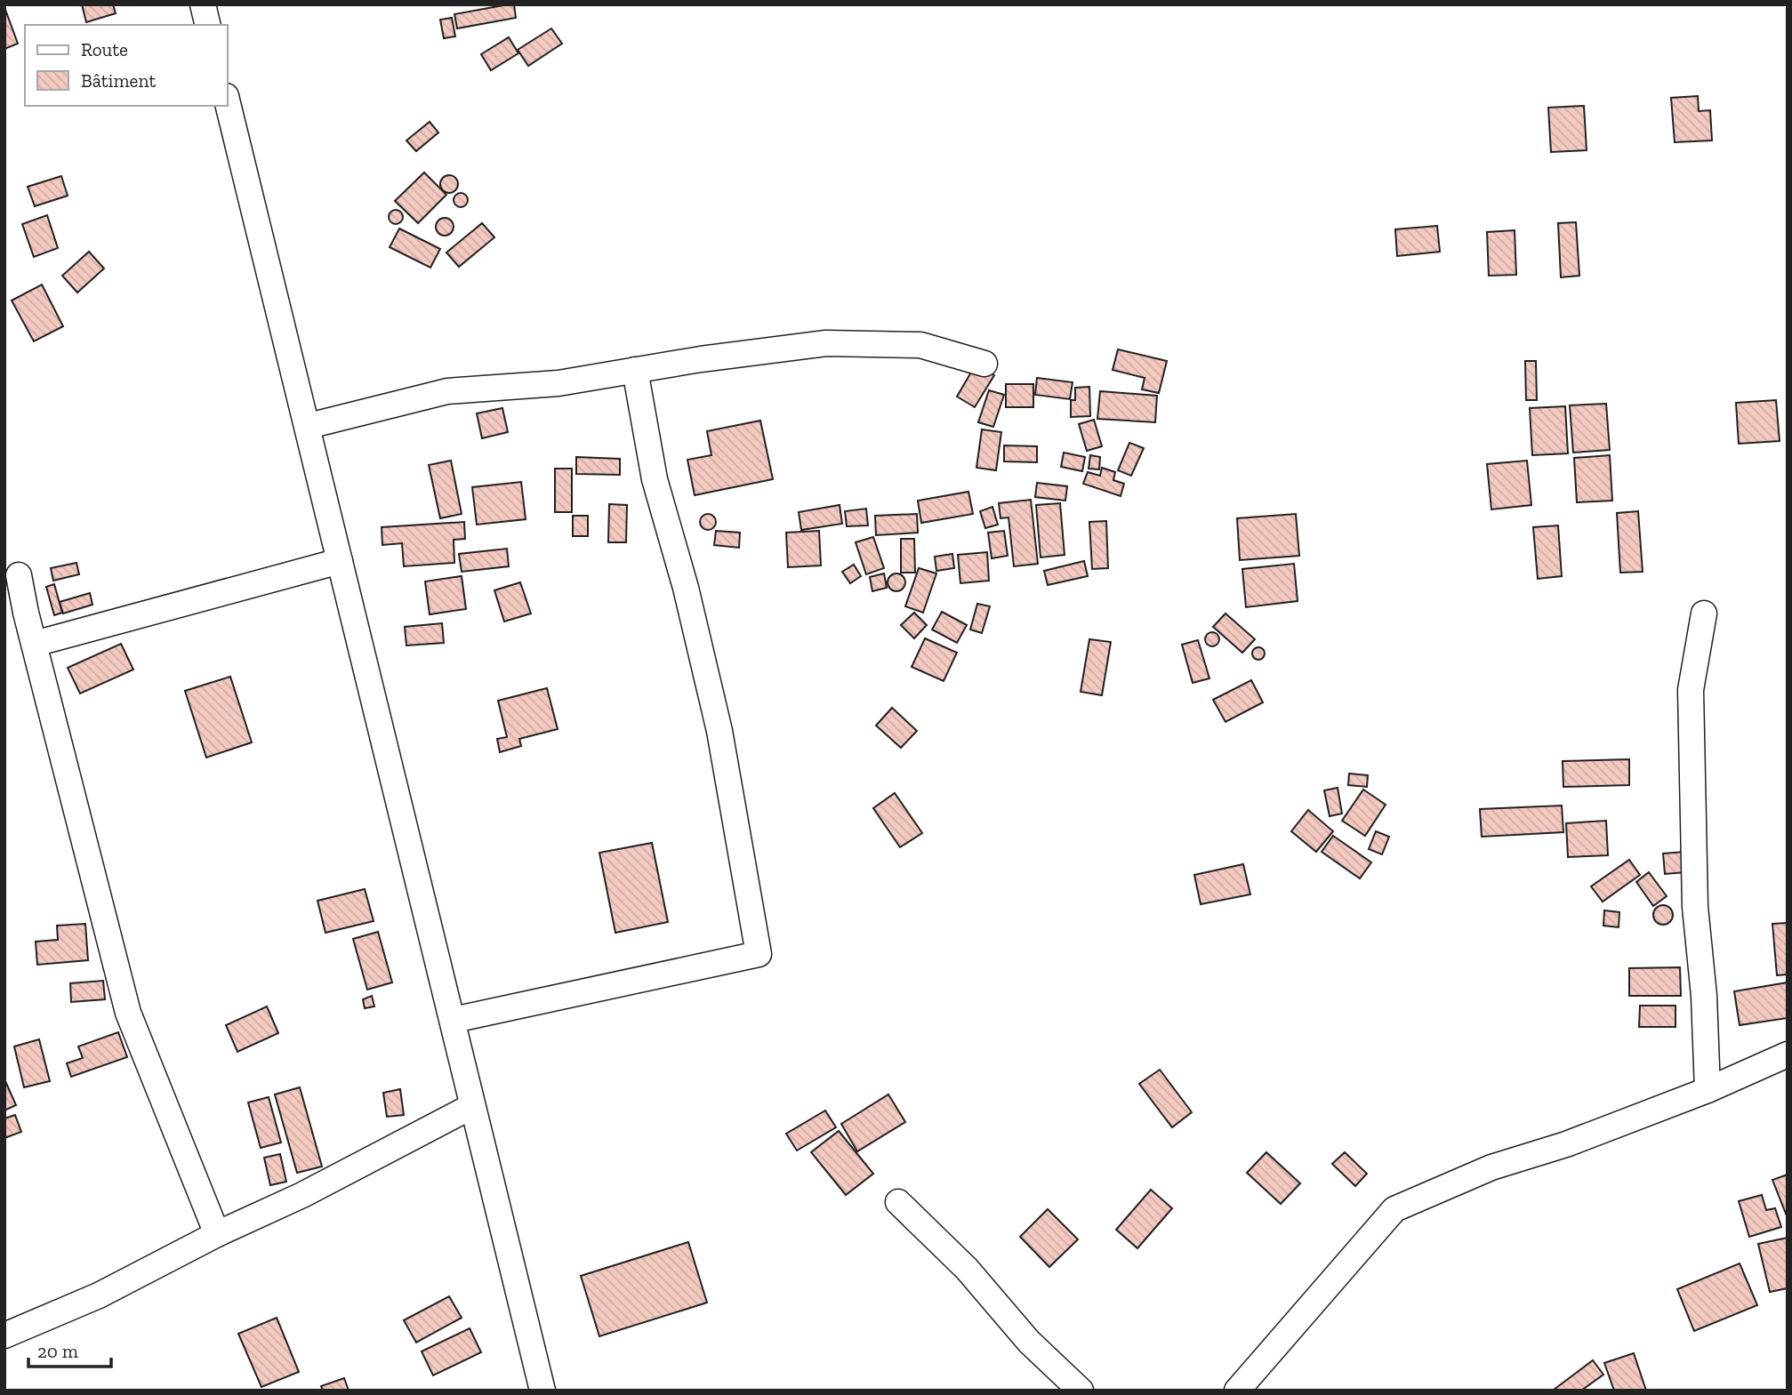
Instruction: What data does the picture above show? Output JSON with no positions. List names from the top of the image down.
{
  "legend": ["Route", "Bâtiment"],
  "scale_bar": "20 m"
}
